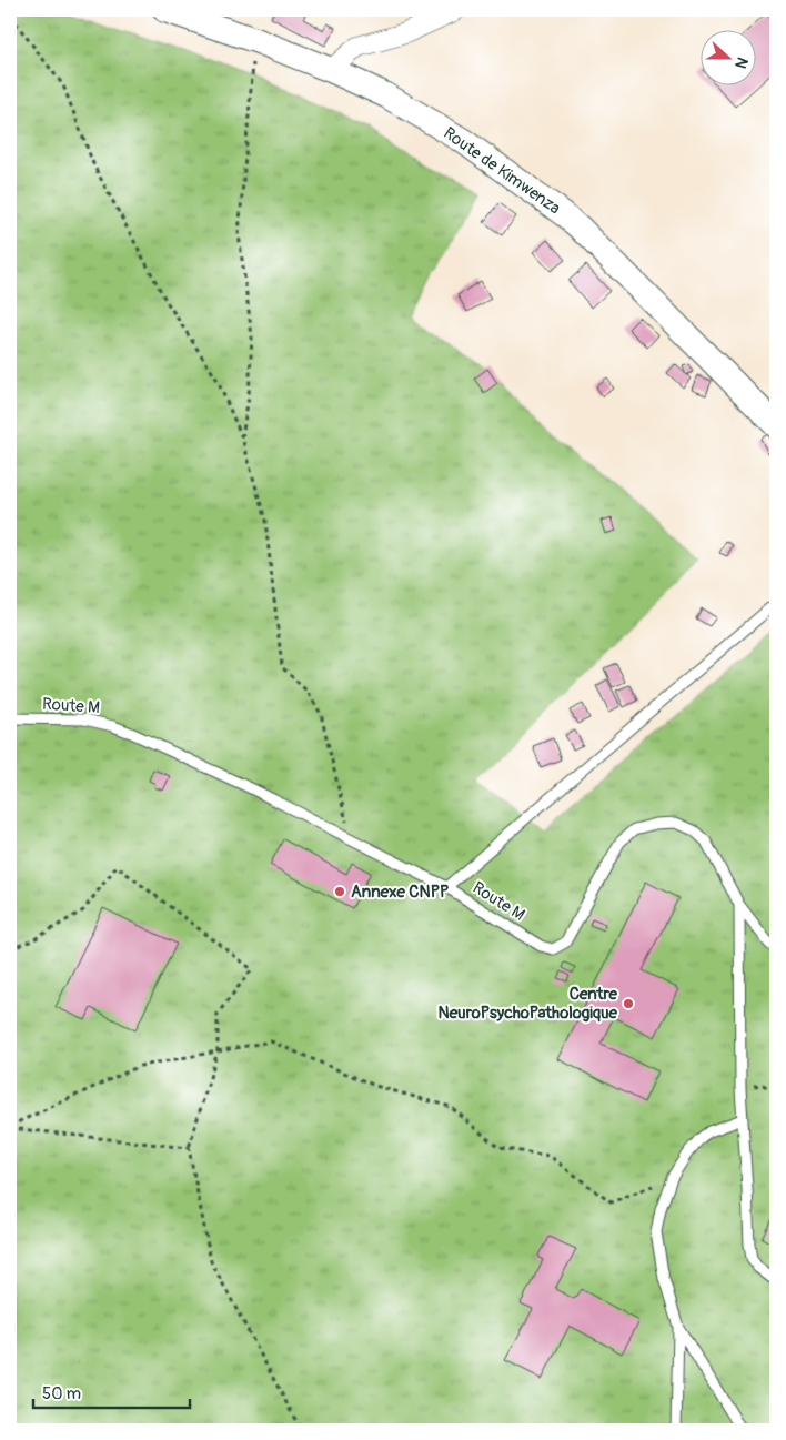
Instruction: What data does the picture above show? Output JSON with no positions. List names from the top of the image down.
{
  "streets": {
    "street": ["Route de Kimwenza"],
    "lane": ["Route M"]
  },
  "places": ["Annexe CNPP", "Centre NeuroPsychoPathologique"],
  "scale_bar": "50 m",
  "north": "right"
}
